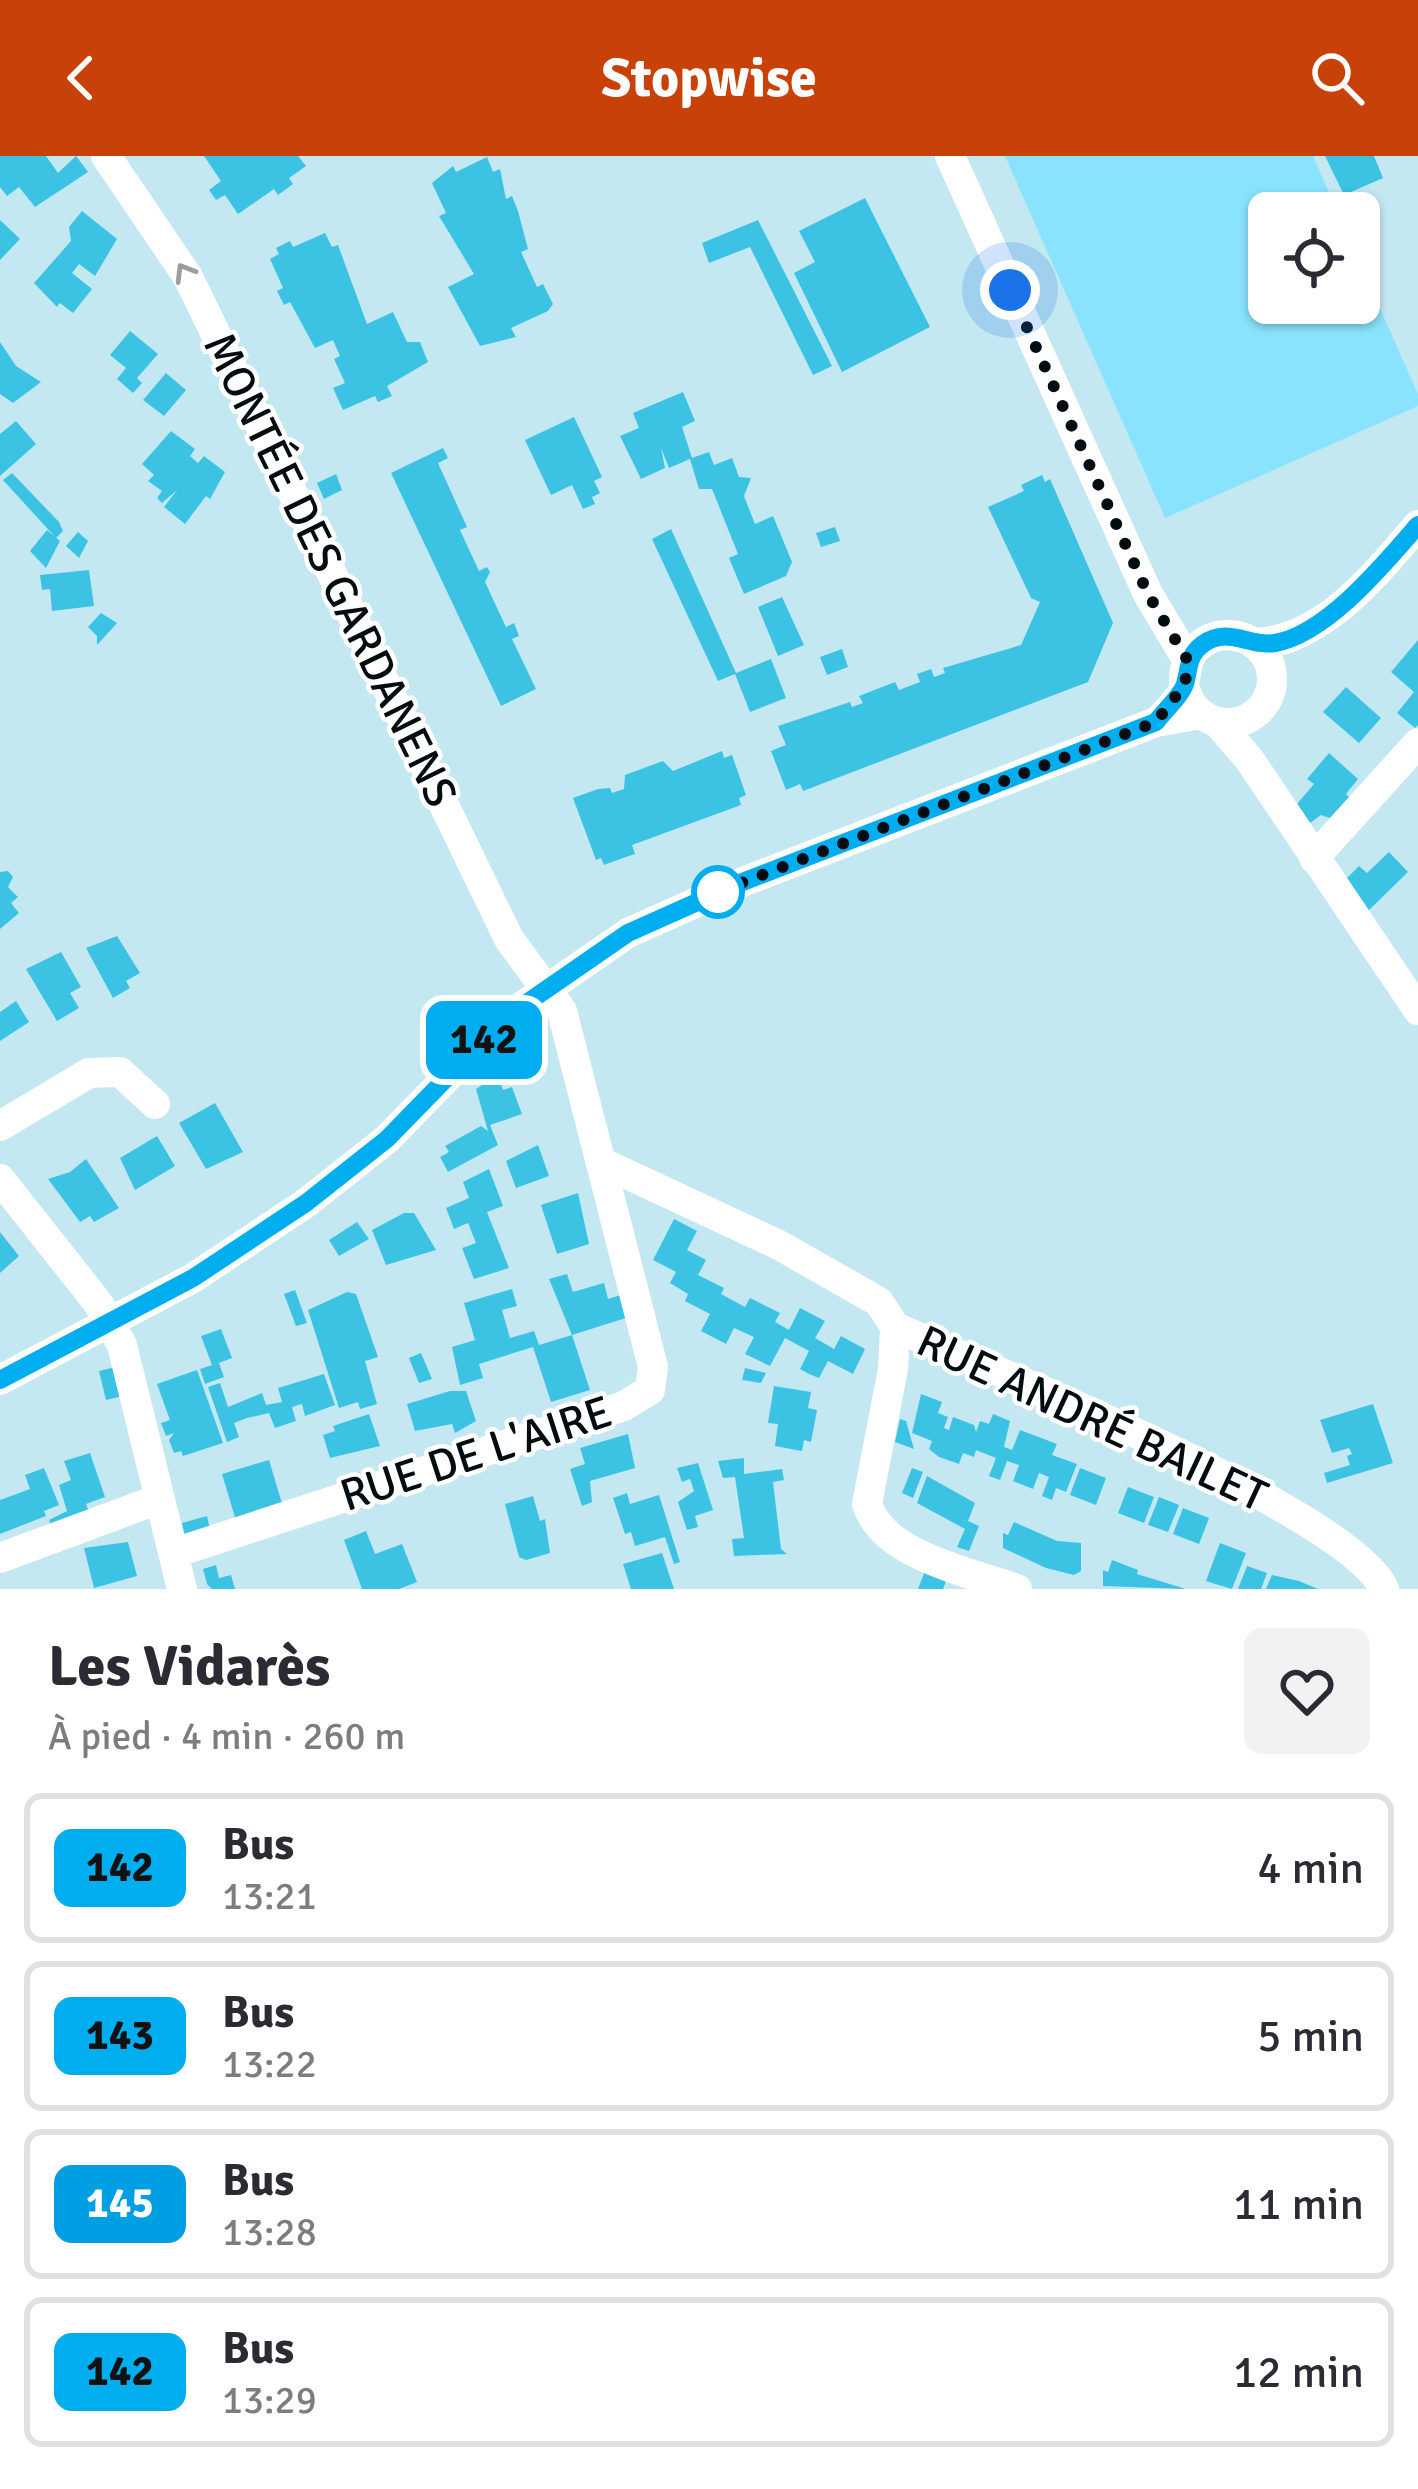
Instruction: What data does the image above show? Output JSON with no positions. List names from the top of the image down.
{
  "streets": {
    "street": ["MONTÉE DES GARDANENS", "RUE ANDRÉ BAILET", "RUE DE L'AIRE"]
  },
  "crossings": [
    ["MONTÉE DES GARDANENS", "RUE DE L'AIRE"],
    ["RUE ANDRÉ BAILET", "RUE DE L'AIRE"]
  ],
  "one_way": ["MONTÉE DES GARDANENS"],
  "lines": ["bus line 142"],
  "page": {
    "header": "Stopwise",
    "on_map": "142",
    "heading": ["Les Vidarès", "À pied · 4 min · 260 m"],
    "list": [
      {
        "mark": "142",
        "name": "Bus",
        "note": "13:21",
        "value": "4 min"
      },
      {
        "mark": "143",
        "name": "Bus",
        "note": "13:22",
        "value": "5 min"
      },
      {
        "mark": "145",
        "name": "Bus",
        "note": "13:28",
        "value": "11 min"
      },
      {
        "mark": "142",
        "name": "Bus",
        "note": "13:29",
        "value": "12 min"
      }
    ]
  }
}
